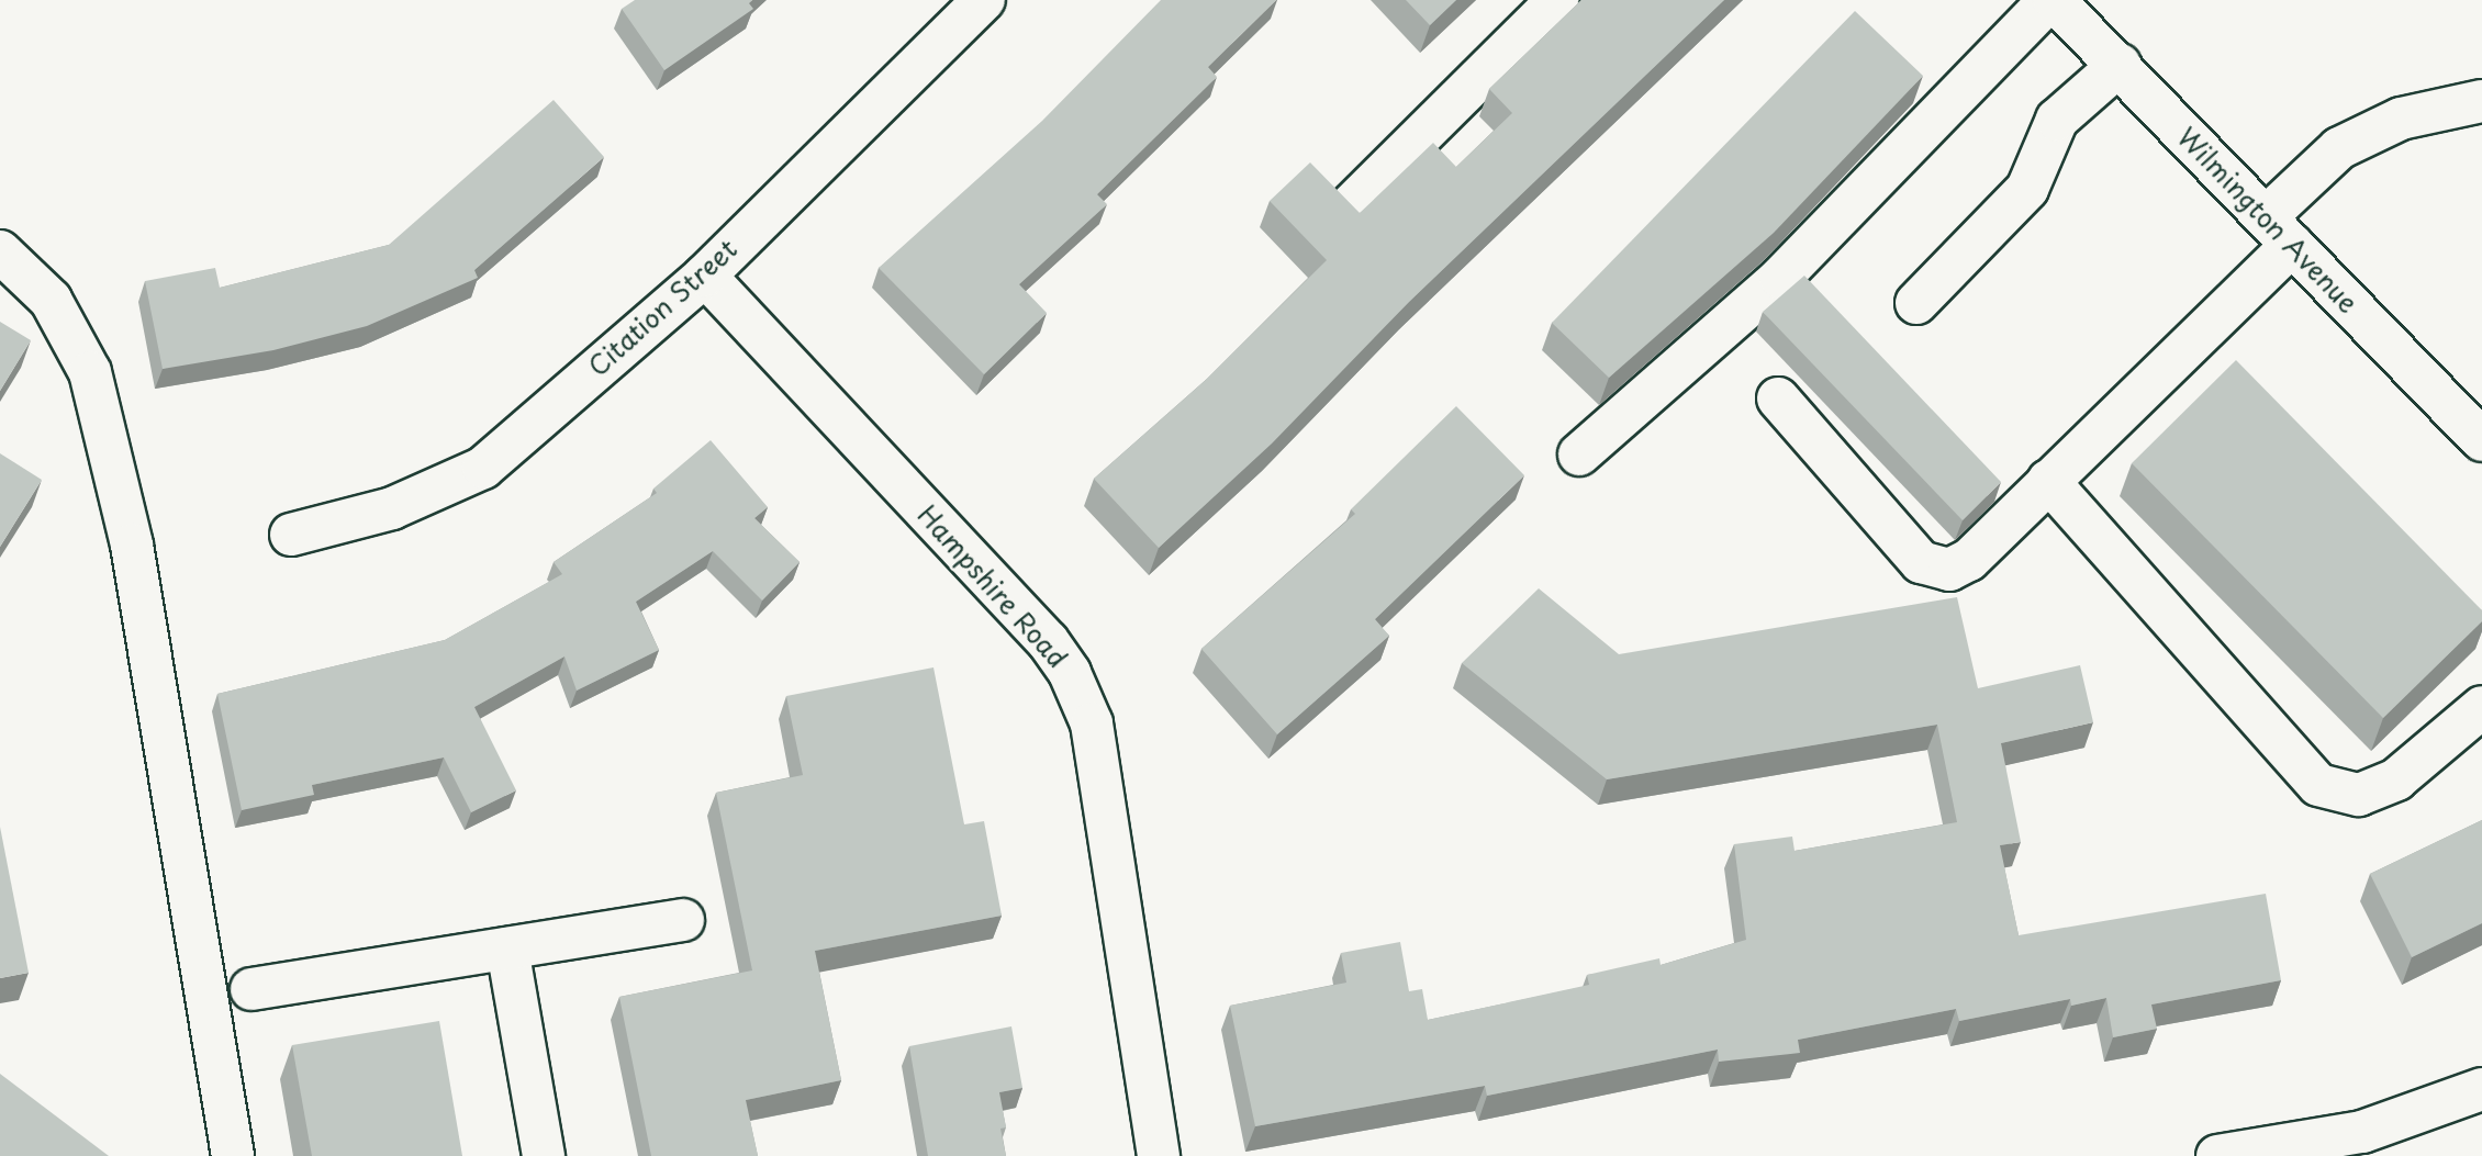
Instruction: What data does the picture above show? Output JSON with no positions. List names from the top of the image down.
{
  "streets": {
    "street": ["Wilmington Avenue", "Citation Street", "Hampshire Road"]
  },
  "crossings": [
    ["Citation Street", "Hampshire Road"]
  ]
}
